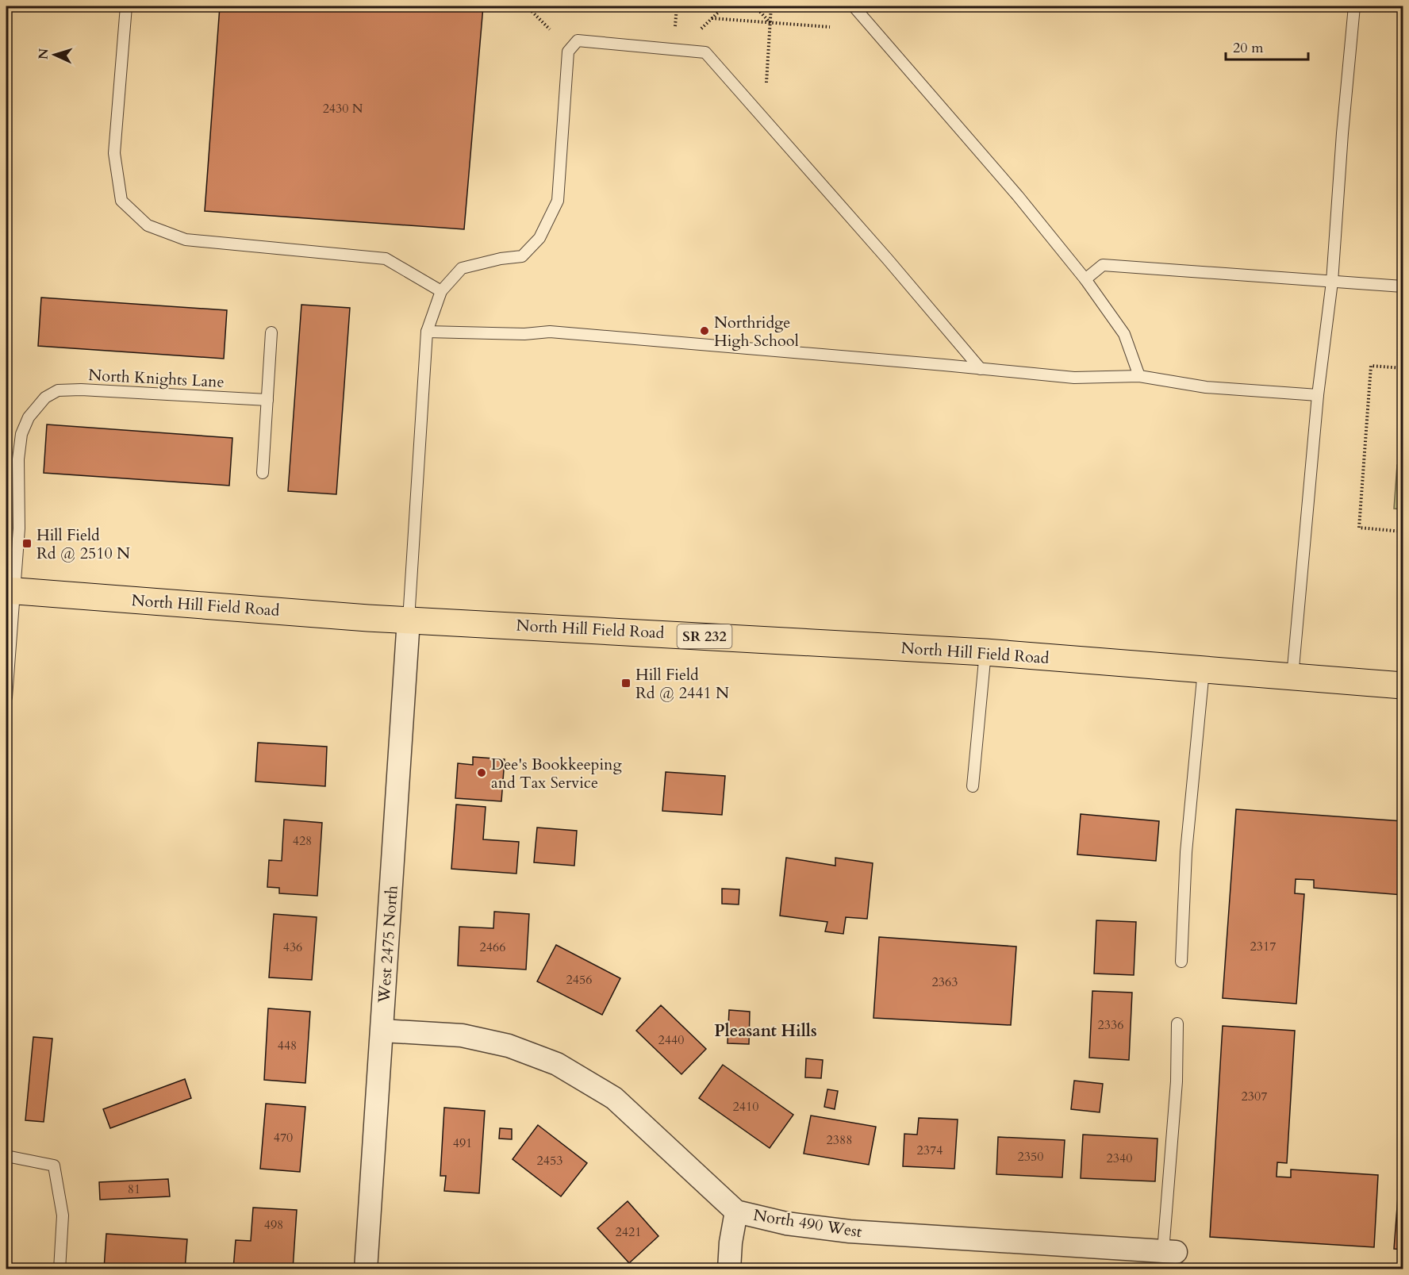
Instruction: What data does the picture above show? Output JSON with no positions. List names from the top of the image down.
{
  "streets": {
    "main road": ["North Hill Field Road", "SR 232"],
    "street": ["West 2475 North", "North 490 West"],
    "lane": ["North Knights Lane"]
  },
  "crossings": [
    ["North Knights Lane", "North Hill Field Road"],
    ["North Hill Field Road", "West 2475 North"],
    ["West 2475 North", "North 490 West"]
  ],
  "districts": ["Pleasant Hills"],
  "places": {
    "other": ["Northridge High School", "Dee's Bookkeeping and Tax Service"],
    "transit": ["Hill Field Rd @ 2510 N", "Hill Field Rd @ 2441 N"]
  },
  "house_numbers": [
    "2430 N",
    "428",
    "2317",
    "436",
    "2466",
    "2456",
    "2363",
    "2336",
    "2440",
    "448",
    "2307",
    "2410",
    "470",
    "2388",
    "491",
    "2374",
    "2350",
    "2340",
    "2453",
    "81",
    "498",
    "2421"
  ],
  "scale_bar": "20 m",
  "north": "left"
}
